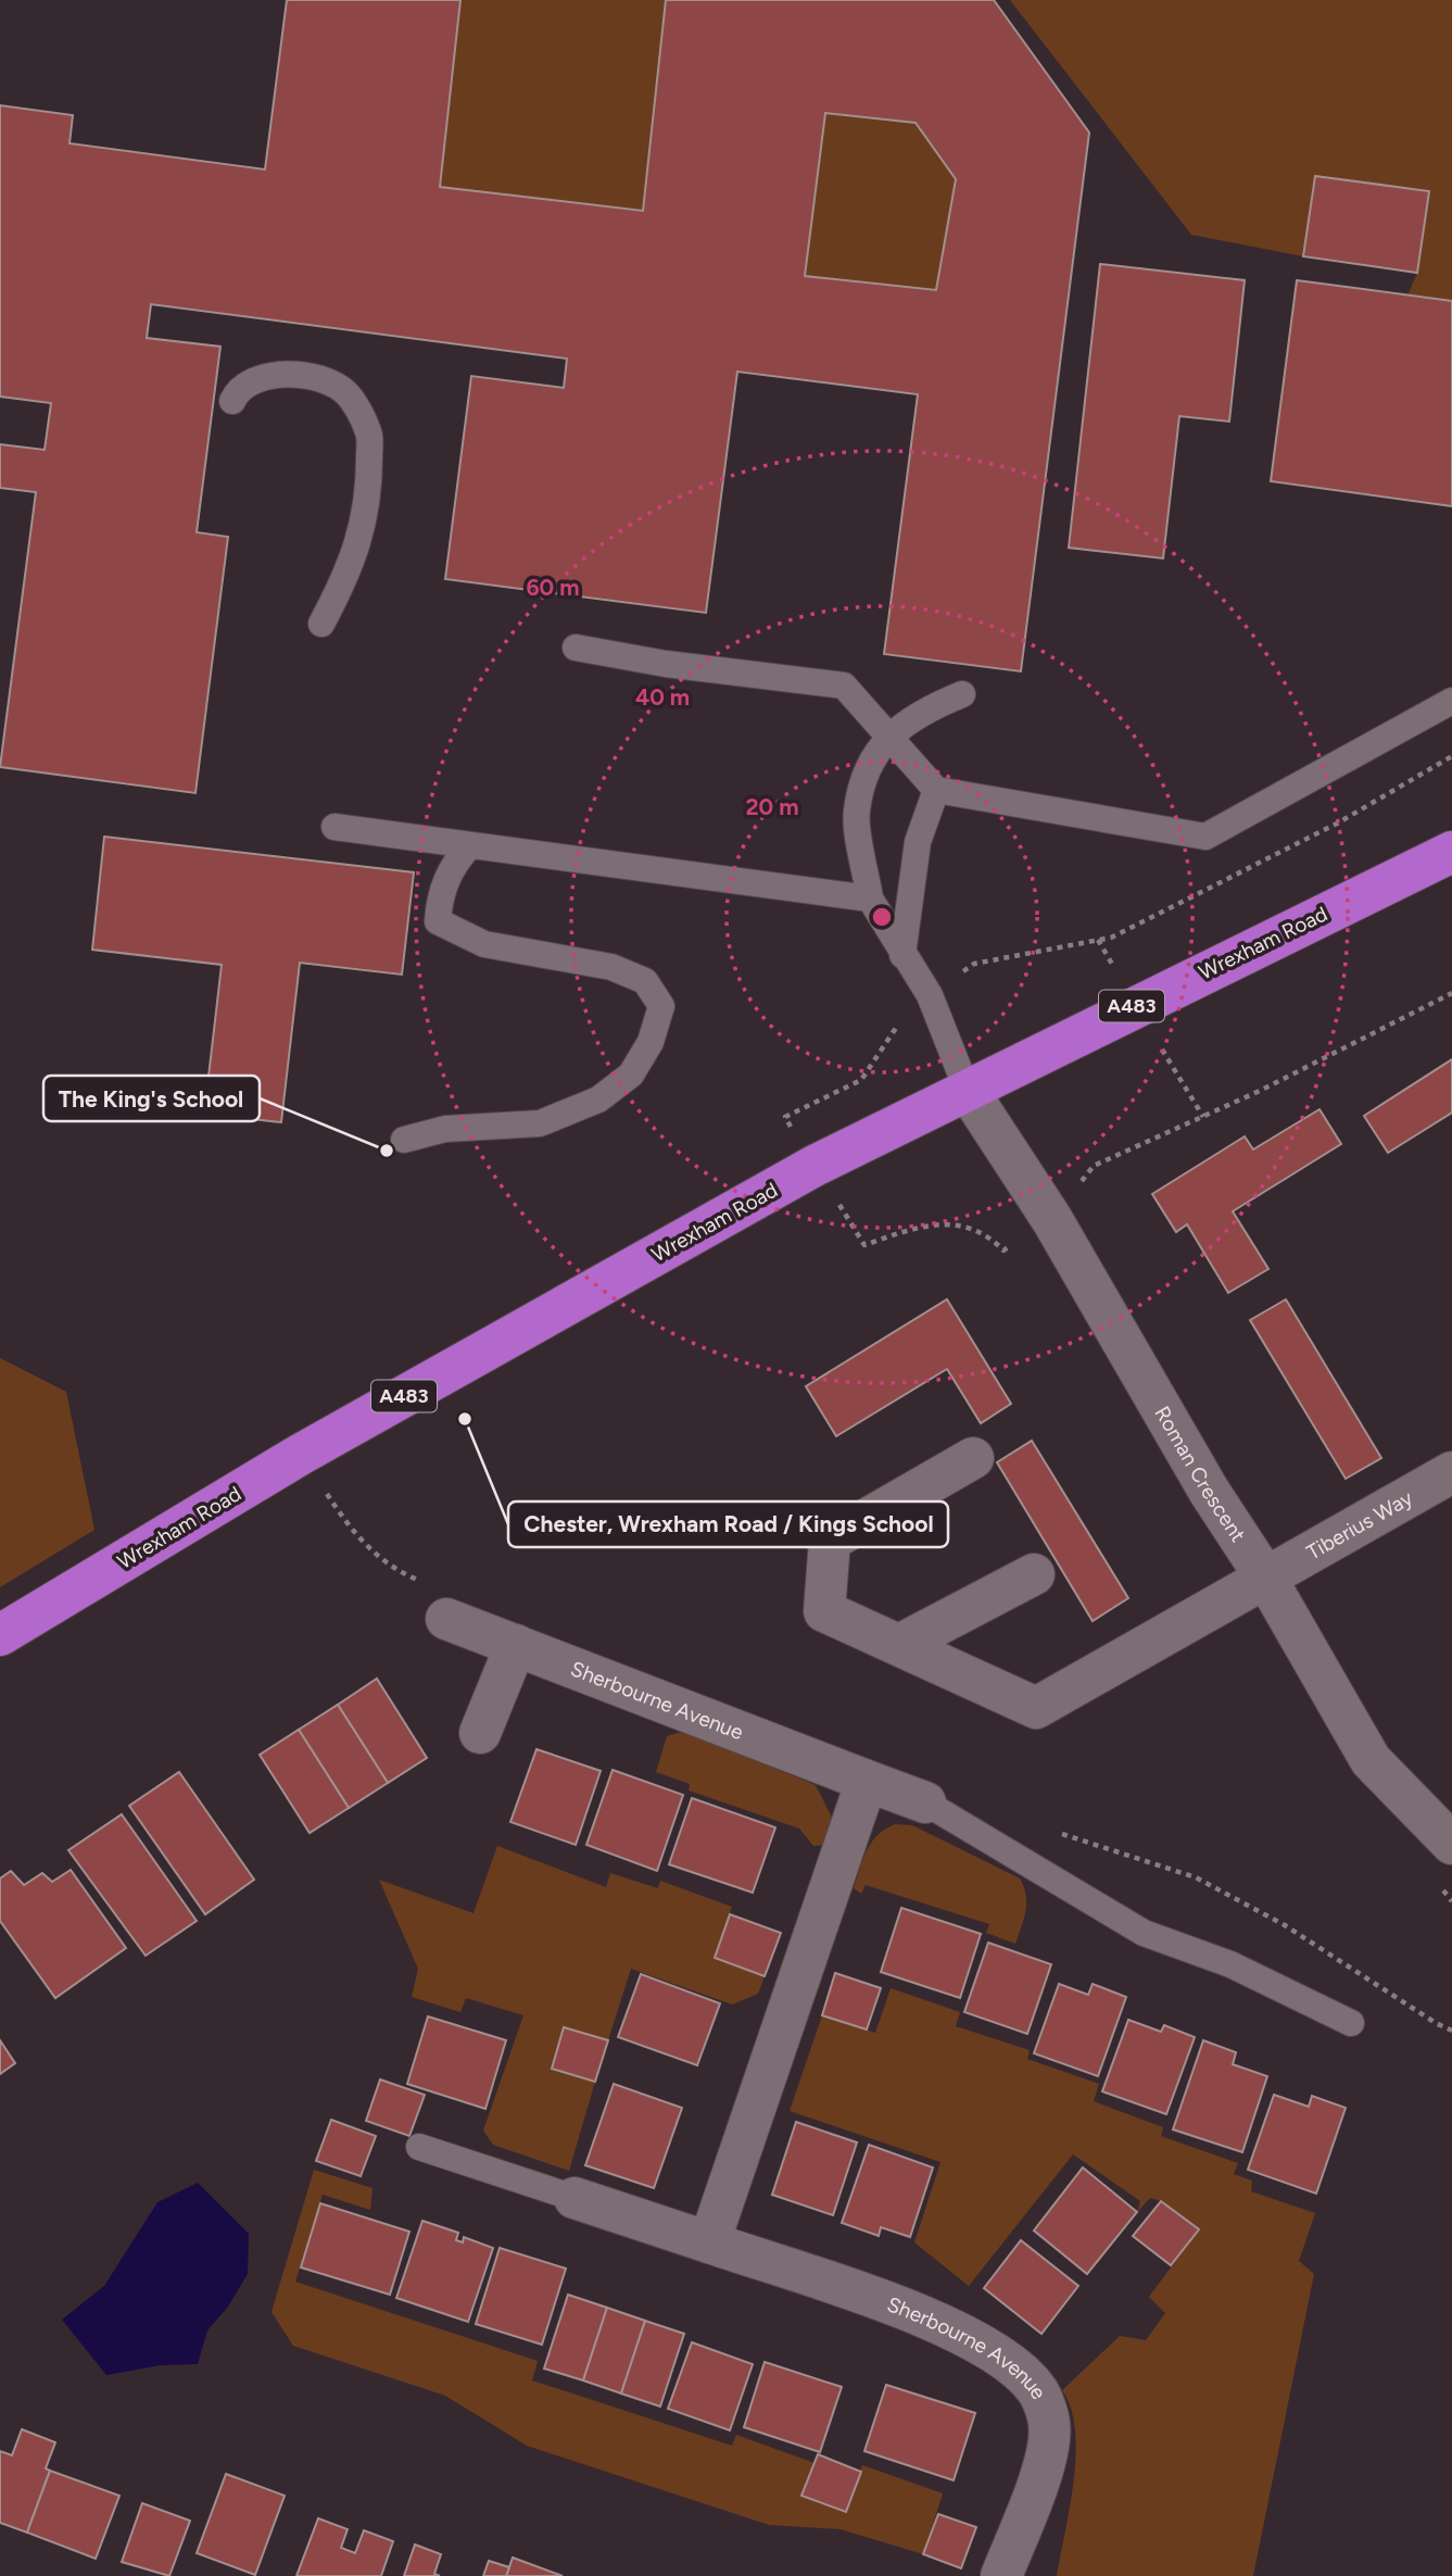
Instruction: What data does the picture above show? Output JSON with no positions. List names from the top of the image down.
{
  "streets": {
    "highway": ["Wrexham Road", "A483"],
    "street": ["Roman Crescent", "Tiberius Way", "Sherbourne Avenue"]
  },
  "crossings": [
    ["Wrexham Road", "Roman Crescent"],
    ["Roman Crescent", "Tiberius Way"]
  ],
  "places": ["The King's School", "Chester, Wrexham Road / Kings School"],
  "rings": ["60 m", "40 m", "20 m"]
}
